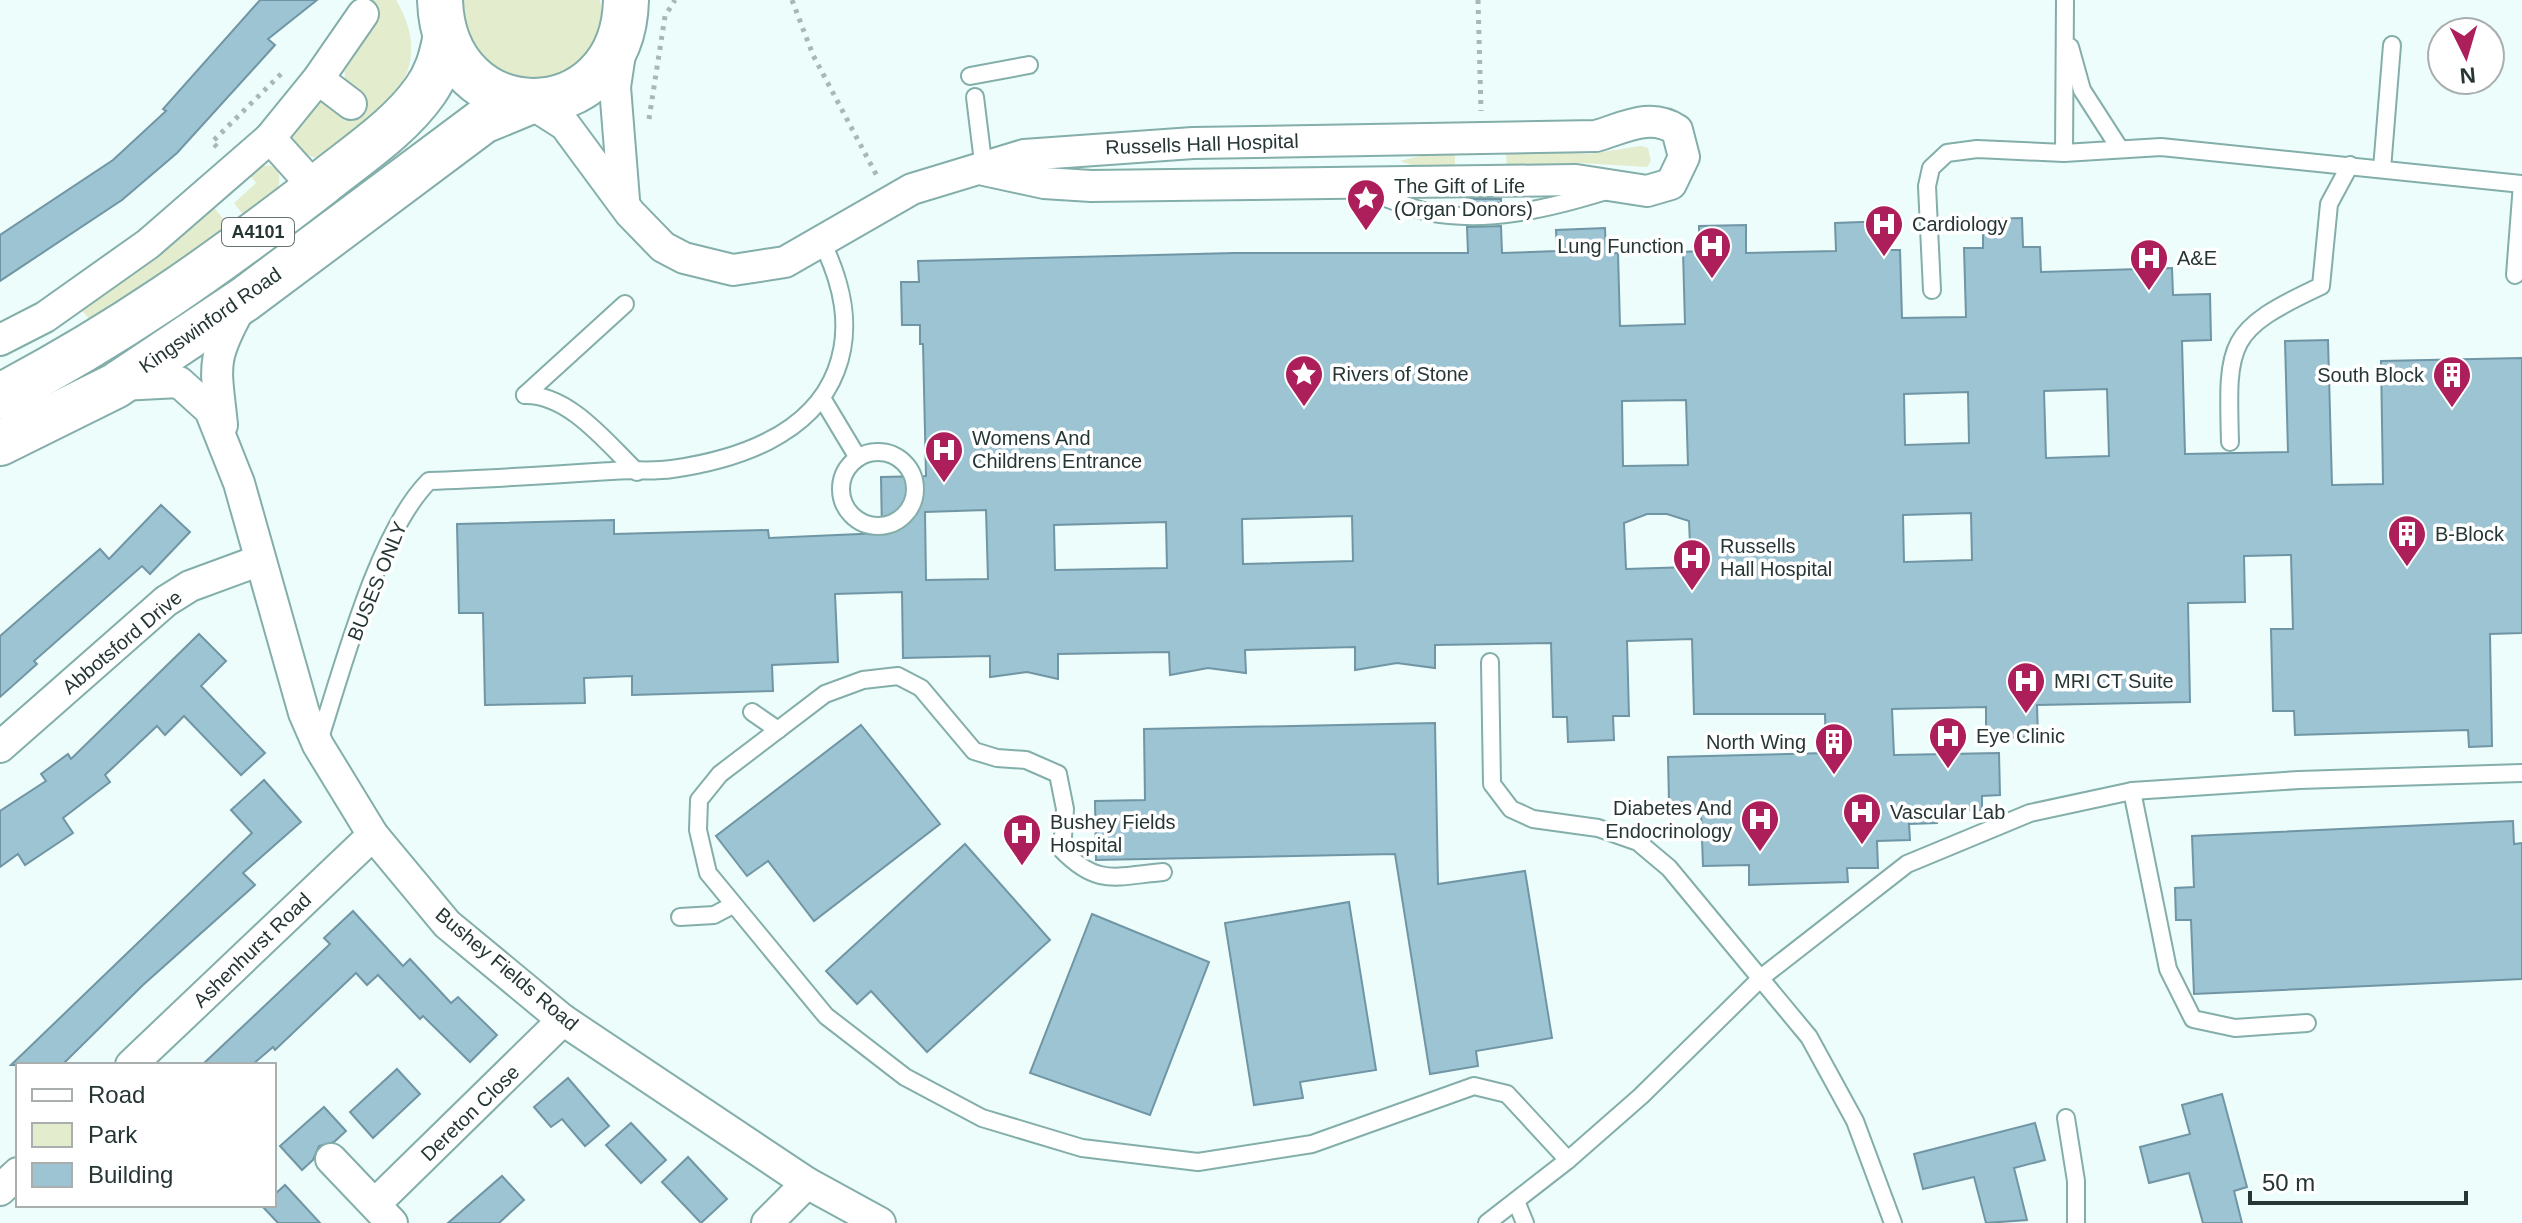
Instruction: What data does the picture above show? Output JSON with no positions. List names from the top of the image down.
{
  "streets": {
    "main road": ["A4101", "Kingswinford Road"],
    "street": [
      "Russells Hall Hospital",
      "Abbotsford Drive",
      "Ashenhurst Road",
      "Bushey Fields Road",
      "Dereton Close"
    ],
    "lane": ["BUSES ONLY"]
  },
  "crossings": [
    ["Russells Hall Hospital", "A4101"],
    ["Russells Hall Hospital", "Kingswinford Road"],
    ["A4101", "Kingswinford Road"],
    ["Kingswinford Road", "Bushey Fields Road"],
    ["BUSES ONLY", "Bushey Fields Road"],
    ["Abbotsford Drive", "Bushey Fields Road"],
    ["Ashenhurst Road", "Bushey Fields Road"],
    ["Bushey Fields Road", "Dereton Close"]
  ],
  "places": {
    "place": ["The Gift of Life (Organ Donors)", "Rivers of Stone"],
    "hospital": [
      "Cardiology",
      "Lung Function",
      "A&E",
      "Womens And Childrens Entrance",
      "Russells Hall Hospital",
      "MRI CT Suite",
      "Eye Clinic",
      "Vascular Lab",
      "Diabetes And Endocrinology",
      "Bushey Fields Hospital"
    ],
    "building": ["South Block", "B-Block", "North Wing"]
  },
  "legend": ["Road", "Park", "Building"],
  "scale_bar": "50 m",
  "north": "bottom"
}
